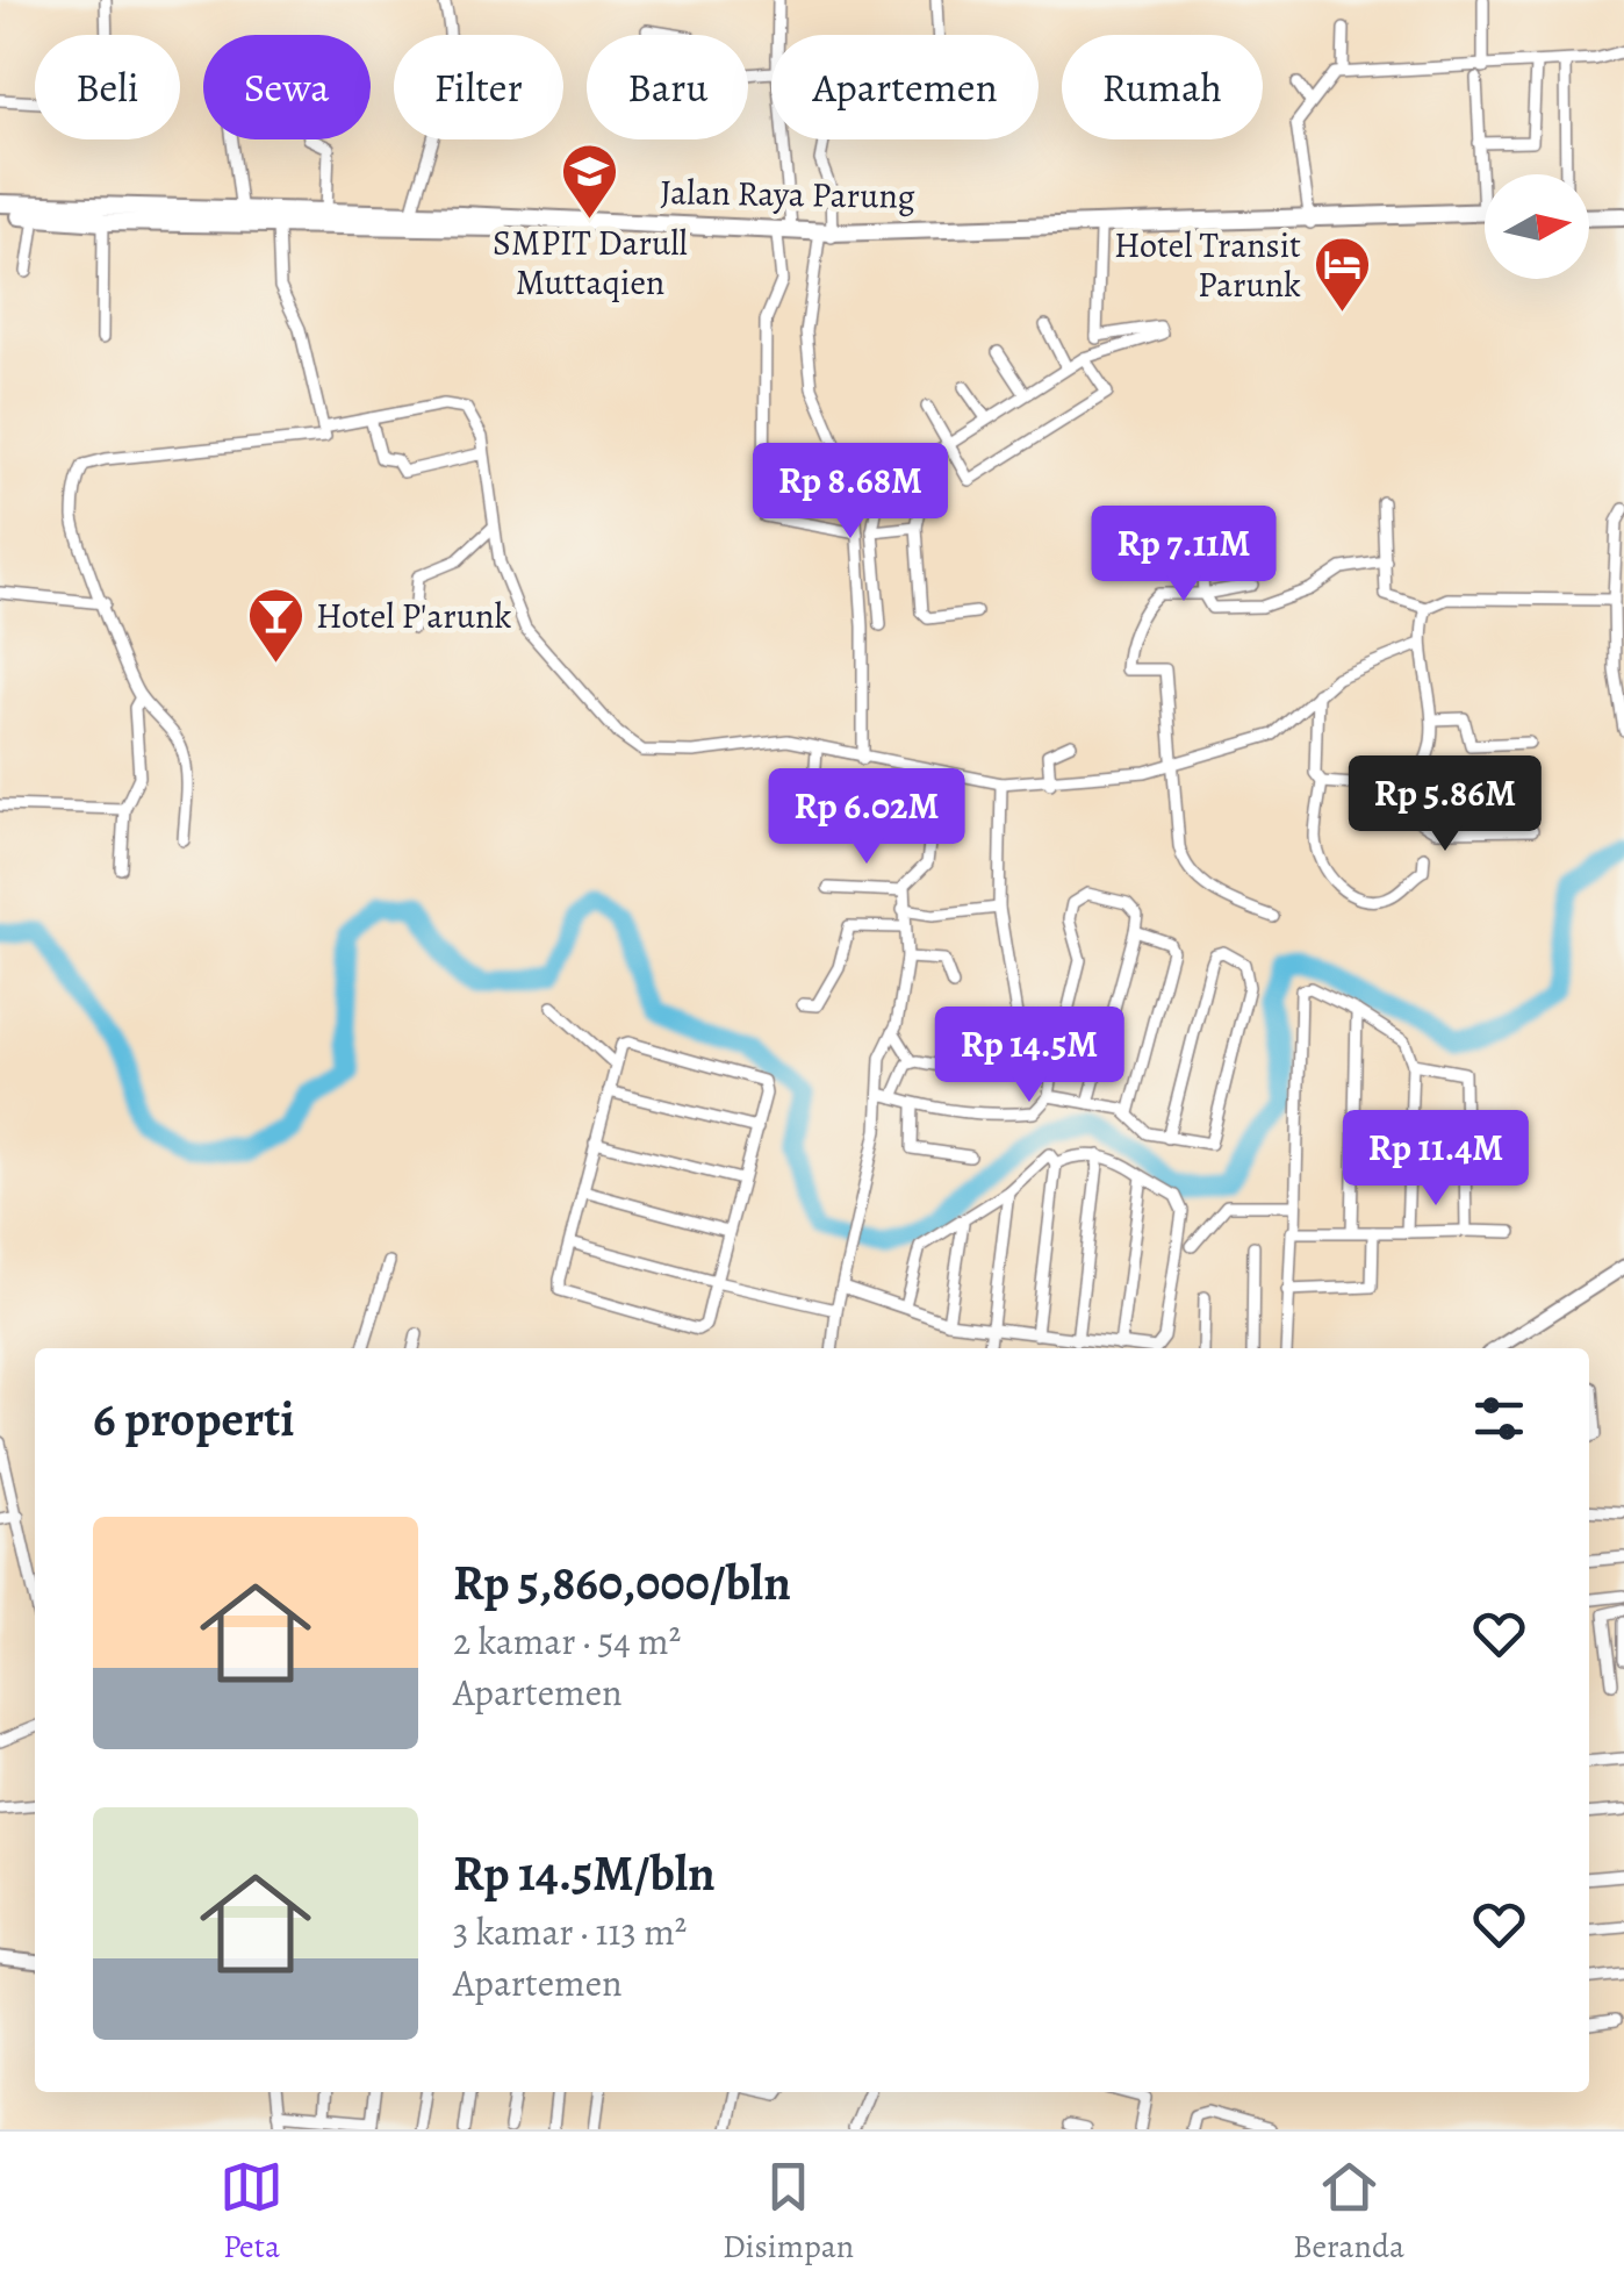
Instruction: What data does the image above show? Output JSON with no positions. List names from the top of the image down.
{
  "streets": {
    "highway": ["Jalan Raya Parung"]
  },
  "places": {
    "school or university": ["SMPIT Darull Muttaqien"],
    "hotel": ["Hotel Transit Parunk"],
    "bar": ["Hotel P'arunk"]
  },
  "north": "right",
  "page": {
    "chip": [
      "Beli",
      "Sewa",
      "Filter",
      "Baru",
      "Apartemen",
      "Rumah"
    ],
    "price": [
      "Rp 8.68M",
      "Rp 7.11M",
      "Rp 5.86M",
      "Rp 6.02M",
      "Rp 14.5M",
      "Rp 11.4M"
    ],
    "heading": "6 properti",
    "list": [
      {
        "name": "Rp 5,860,000/bln",
        "note": "2 kamar · 54 m² · Apartemen"
      },
      {
        "name": "Rp 14.5M/bln",
        "note": "3 kamar · 113 m² · Apartemen"
      }
    ],
    "tabs": ["Peta", "Disimpan", "Beranda"]
  }
}
